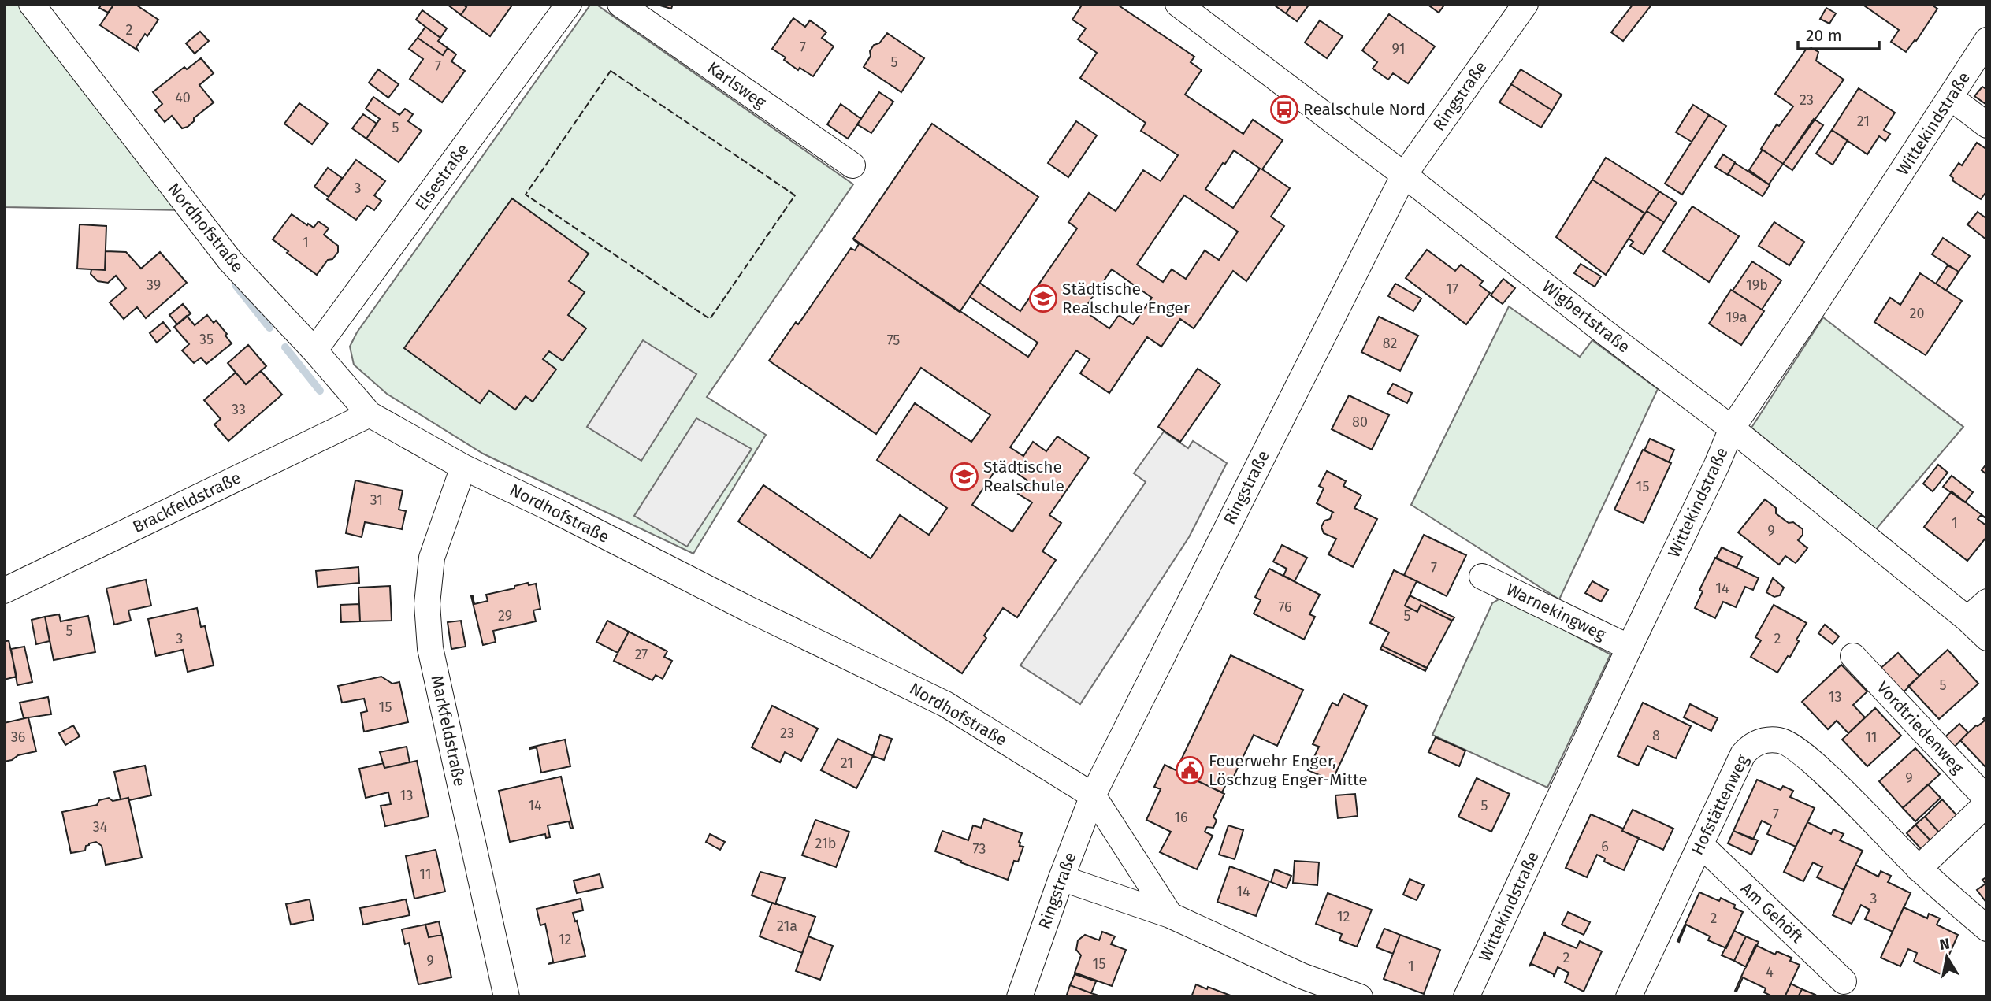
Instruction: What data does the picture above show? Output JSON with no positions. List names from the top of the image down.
{
  "streets": {
    "street": [
      "Karlsweg",
      "Ringstraße",
      "Wittekindstraße",
      "Elsestraße",
      "Nordhofstraße",
      "Wigbertstraße",
      "Brackfeldstraße",
      "Warnekingweg",
      "Vordtriedenweg",
      "Markfeldstraße",
      "Hofstättenweg",
      "Am Gehöft"
    ]
  },
  "crossings": [
    ["Ringstraße", "Nordhofstraße"],
    ["Ringstraße", "Wigbertstraße"],
    ["Wittekindstraße", "Wigbertstraße"],
    ["Wittekindstraße", "Warnekingweg"],
    ["Elsestraße", "Nordhofstraße"],
    ["Nordhofstraße", "Brackfeldstraße"],
    ["Nordhofstraße", "Markfeldstraße"],
    ["Vordtriedenweg", "Hofstättenweg"],
    ["Hofstättenweg", "Am Gehöft"]
  ],
  "places": {
    "bus stop": ["Realschule Nord"],
    "school or university": ["Städtische Realschule Enger", "Städtische Realschule"],
    "public building": ["Feuerwehr Enger, Löschzug Enger-Mitte"]
  },
  "house_numbers": [
    "2",
    "7",
    "91",
    "5",
    "7",
    "40",
    "23",
    "21",
    "5",
    "3",
    "1",
    "39",
    "19b",
    "17",
    "20",
    "19a",
    "35",
    "75",
    "82",
    "33",
    "80",
    "15",
    "31",
    "1",
    "9",
    "7",
    "14",
    "76",
    "29",
    "5",
    "5",
    "3",
    "2",
    "27",
    "5",
    "13",
    "15",
    "23",
    "8",
    "36",
    "11",
    "21",
    "9",
    "13",
    "14",
    "5",
    "7",
    "16",
    "34",
    "21b",
    "6",
    "73",
    "11",
    "14",
    "3",
    "12",
    "2",
    "21a",
    "12",
    "2",
    "9",
    "15",
    "1",
    "4"
  ],
  "scale_bar": "20 m",
  "north": "top"
}
